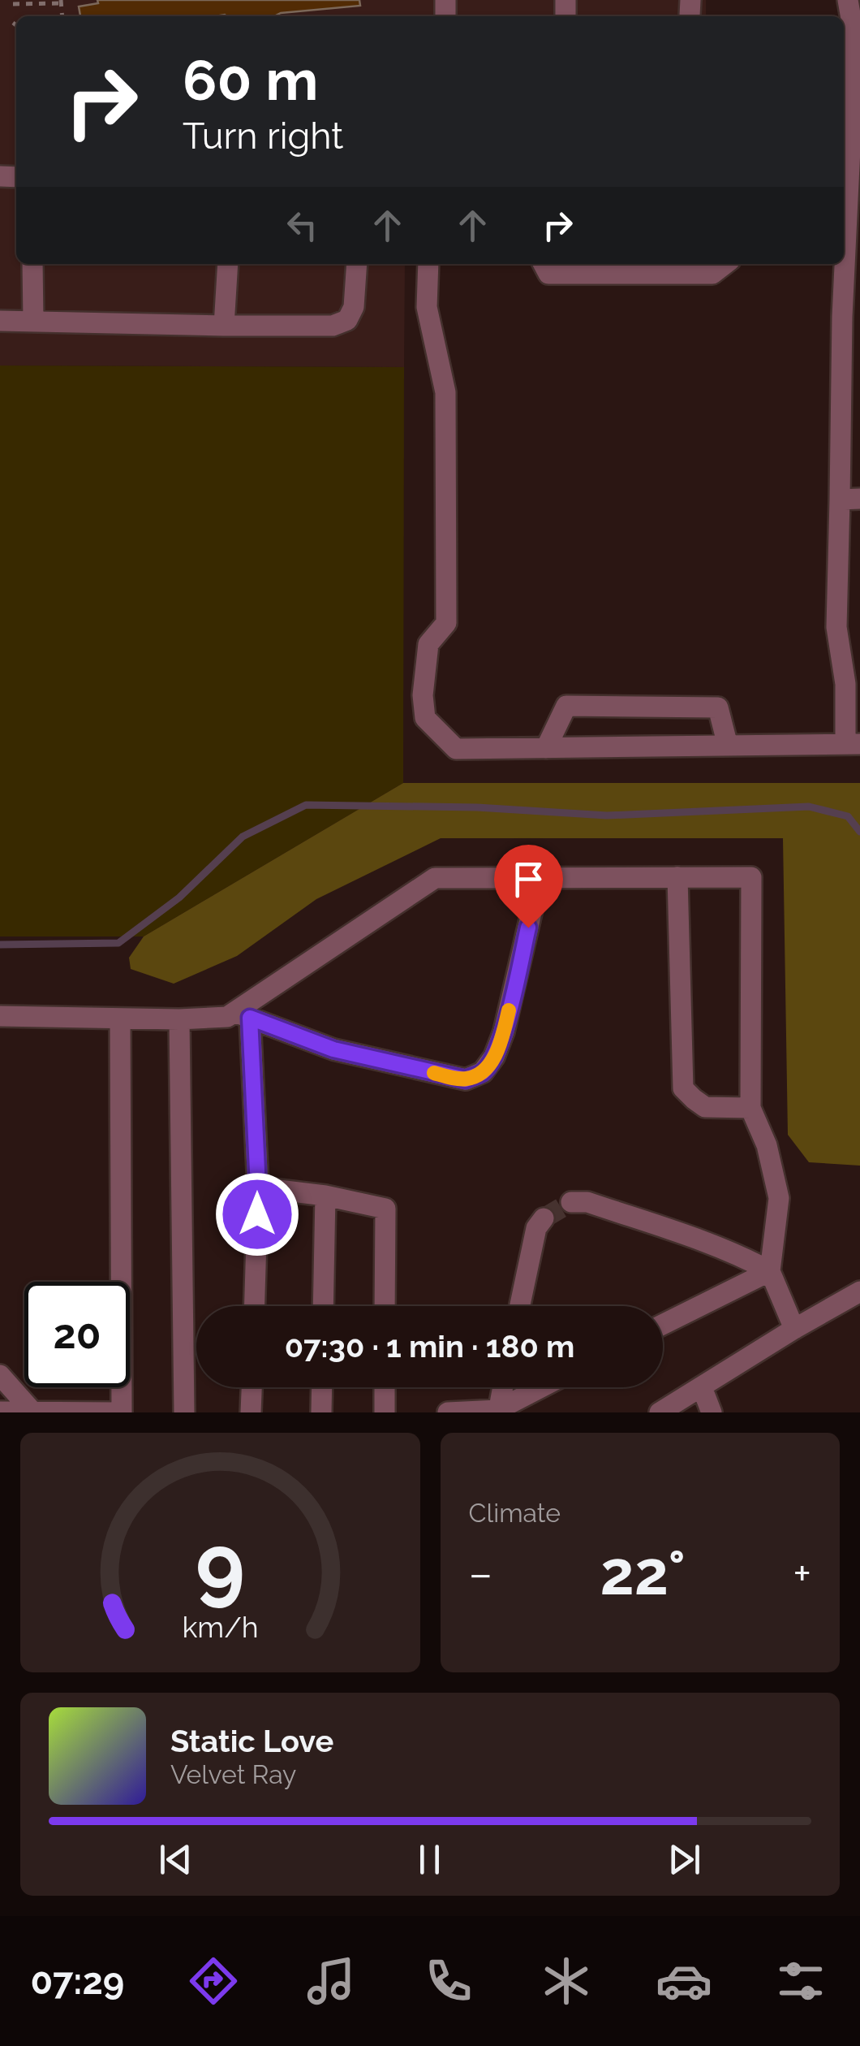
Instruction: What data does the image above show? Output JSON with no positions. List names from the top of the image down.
{
  "page": {
    "turn": ["60 m", "Turn right"],
    "limit": "20",
    "trip": "07:30 · 1 min · 180 m",
    "tile": "Climate",
    "heat": ["−", "22°", "+"],
    "song": ["Static Love", "Velvet Ray"],
    "tabs": "07:29",
    "gauge": ["9", "km/h"]
  }
}
